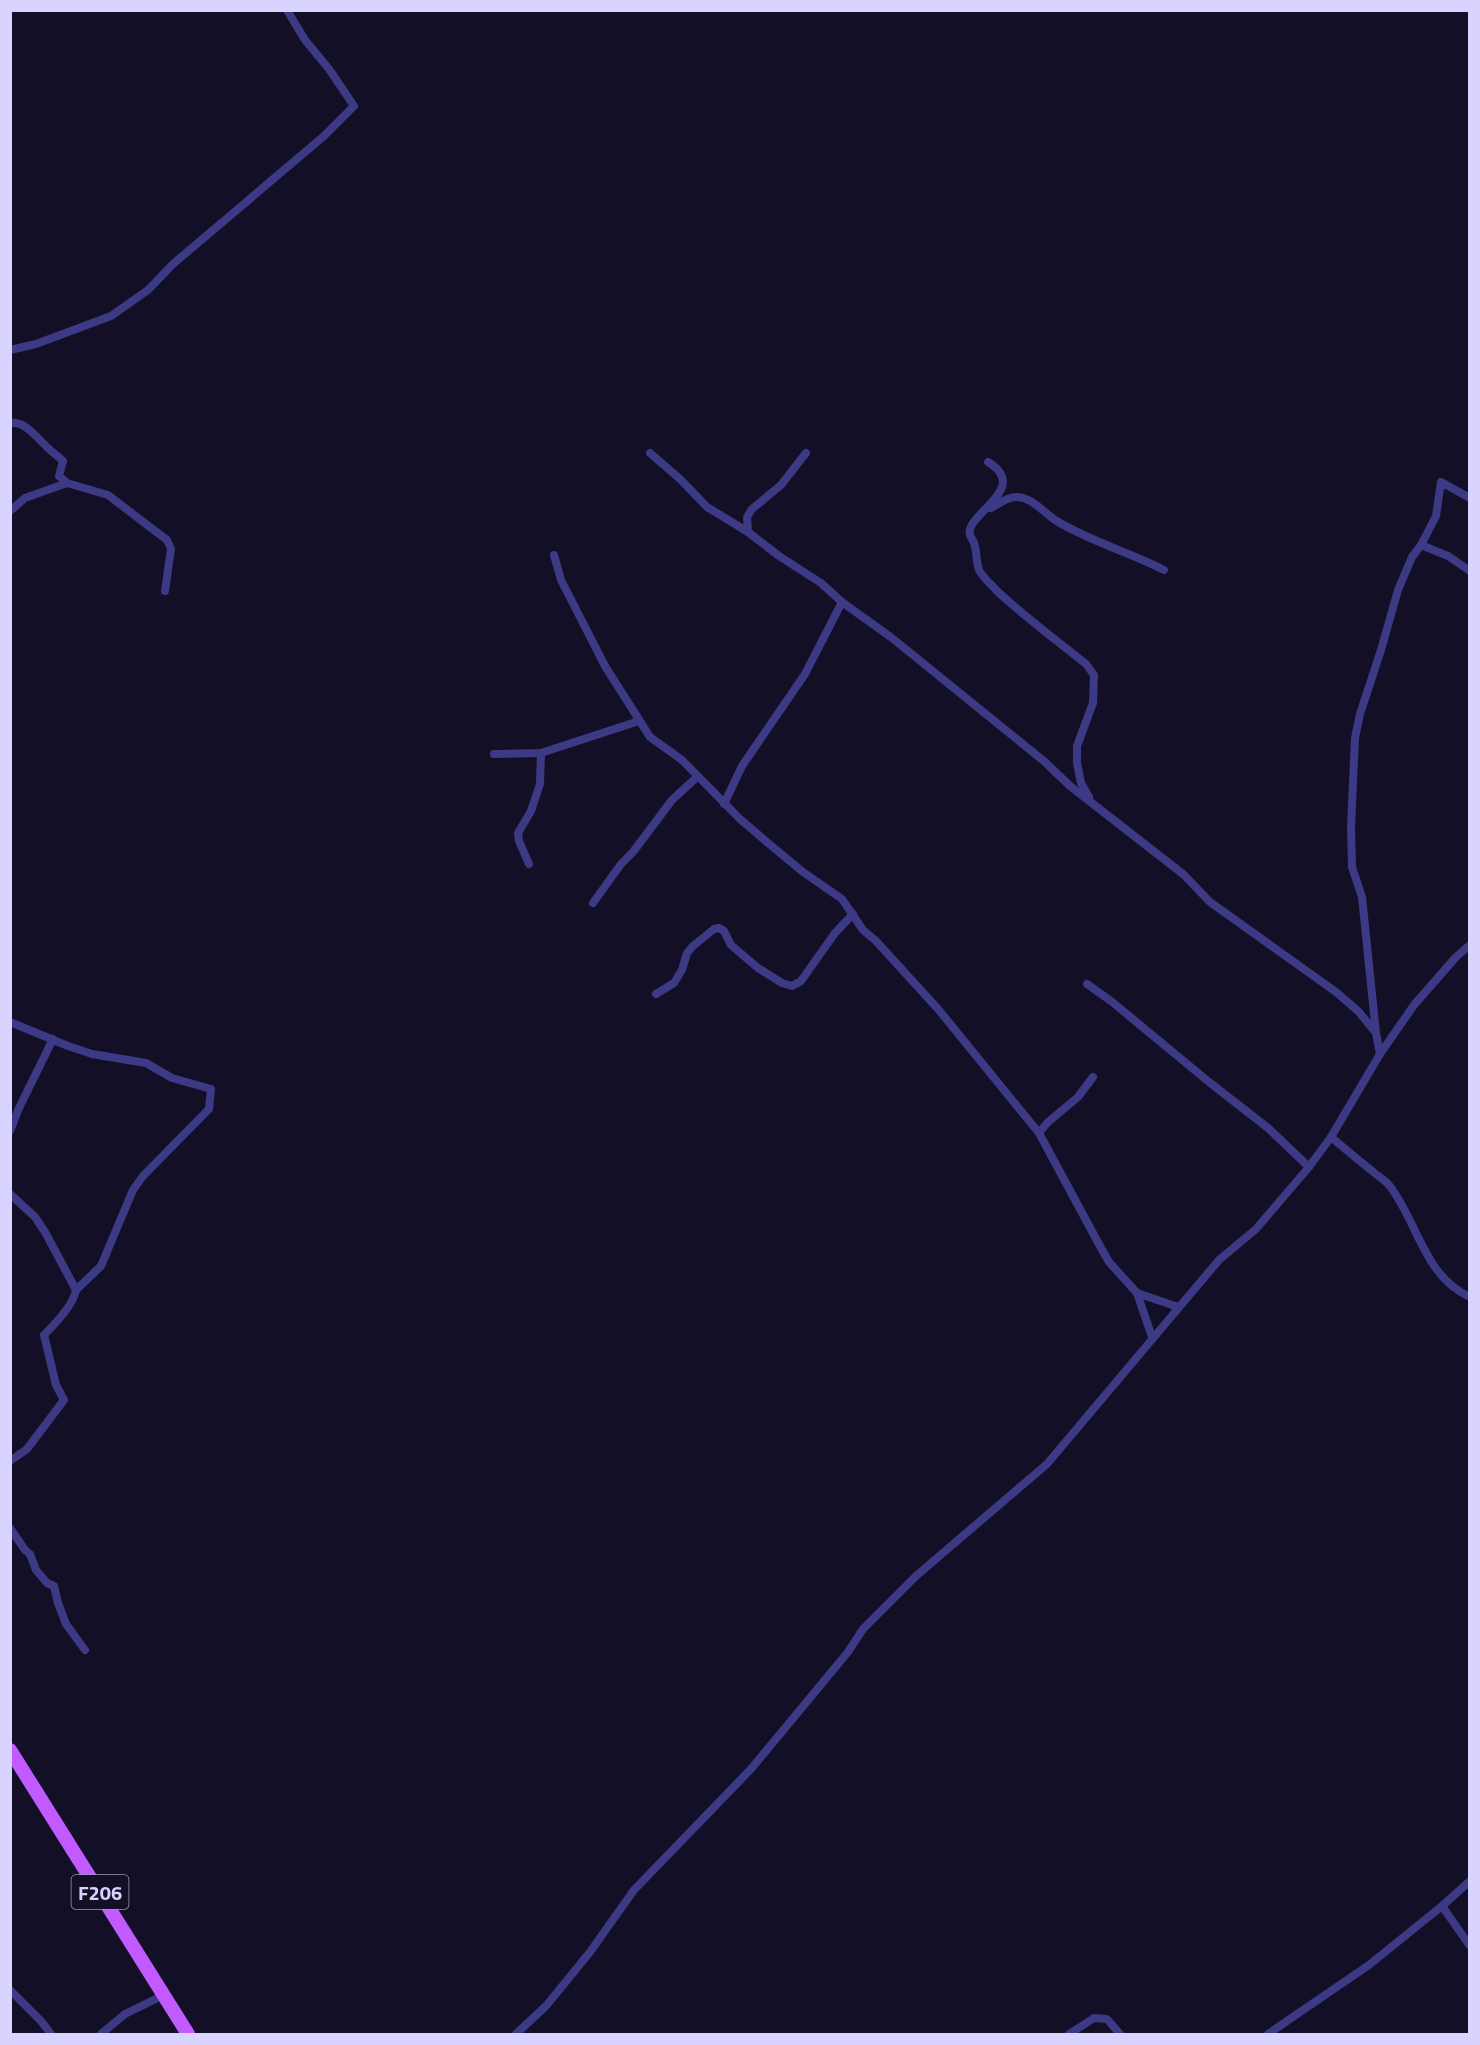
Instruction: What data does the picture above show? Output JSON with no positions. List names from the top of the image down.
{
  "streets": {
    "main road": ["F206"]
  }
}
